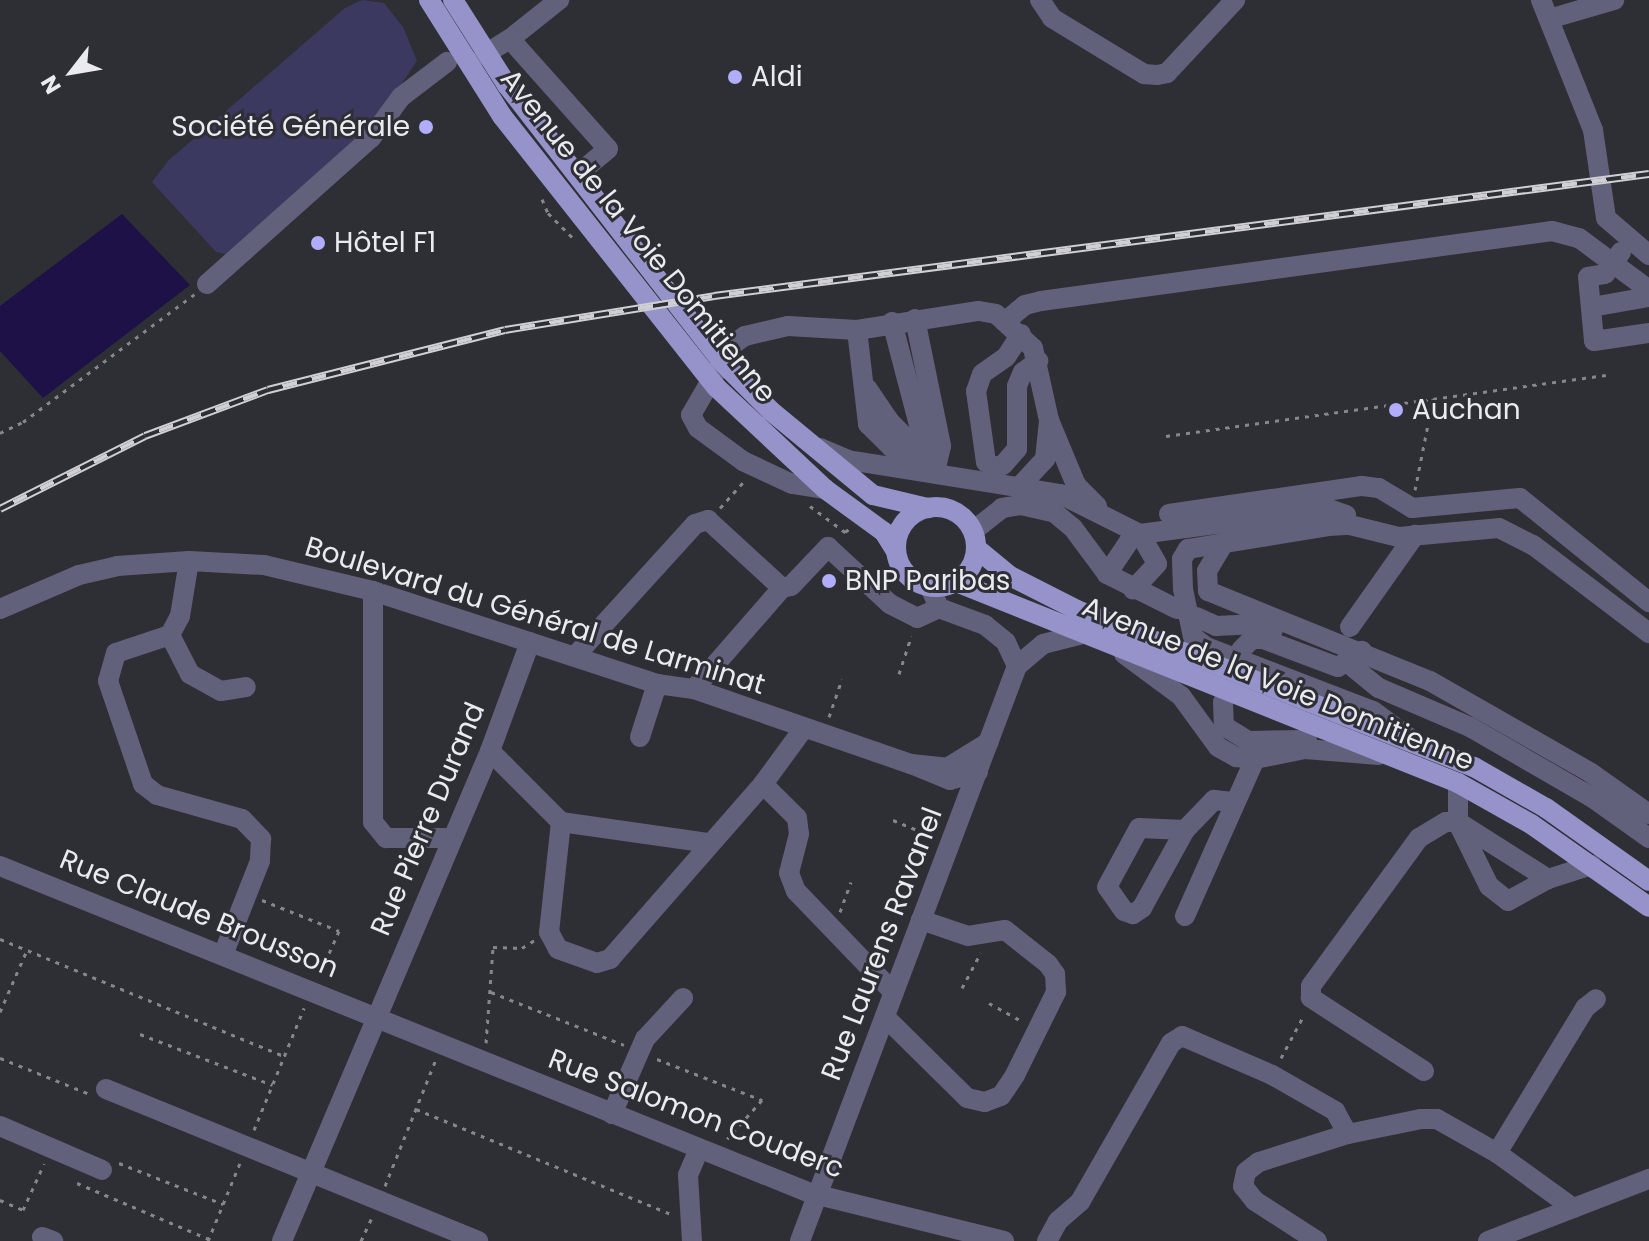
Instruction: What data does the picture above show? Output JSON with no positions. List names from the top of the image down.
{
  "streets": {
    "main road": ["Avenue de la Voie Domitienne"],
    "street": [
      "Boulevard du Général de Larminat",
      "Rue Pierre Durand",
      "Rue Claude Brousson",
      "Rue Laurens Ravanel",
      "Rue Salomon Couderc"
    ]
  },
  "crossings": [
    ["Boulevard du Général de Larminat", "Rue Pierre Durand"],
    ["Boulevard du Général de Larminat", "Rue Laurens Ravanel"],
    ["Rue Pierre Durand", "Rue Claude Brousson"],
    ["Rue Pierre Durand", "Rue Salomon Couderc"],
    ["Rue Claude Brousson", "Rue Salomon Couderc"],
    ["Rue Laurens Ravanel", "Rue Salomon Couderc"]
  ],
  "places": [
    "Aldi",
    "Société Générale",
    "Hôtel F1",
    "Auchan",
    "BNP Paribas"
  ],
  "north": "bottom left"
}
